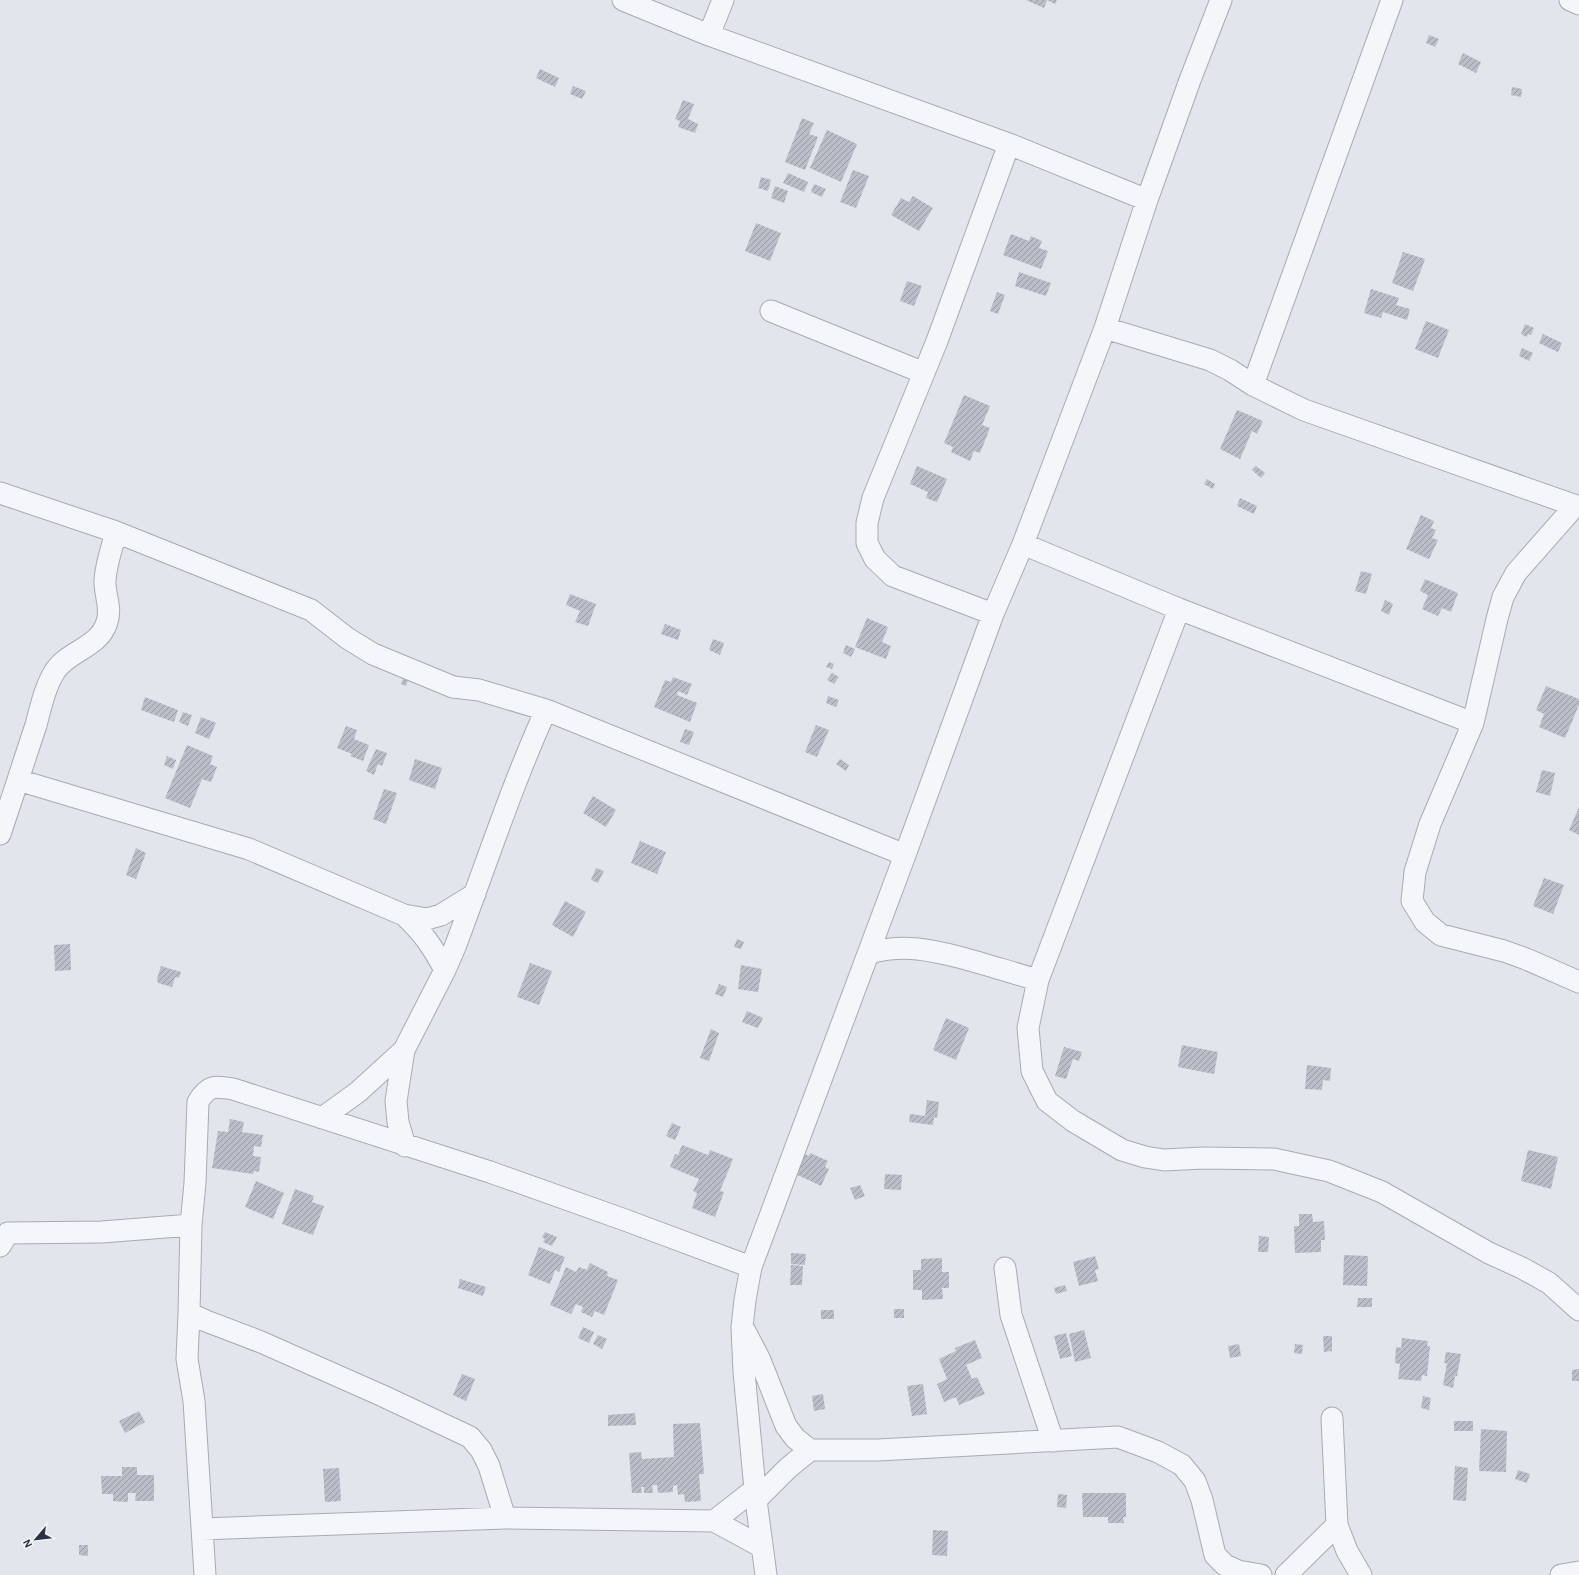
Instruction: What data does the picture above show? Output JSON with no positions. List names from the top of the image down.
{
  "north": "bottom left"
}
